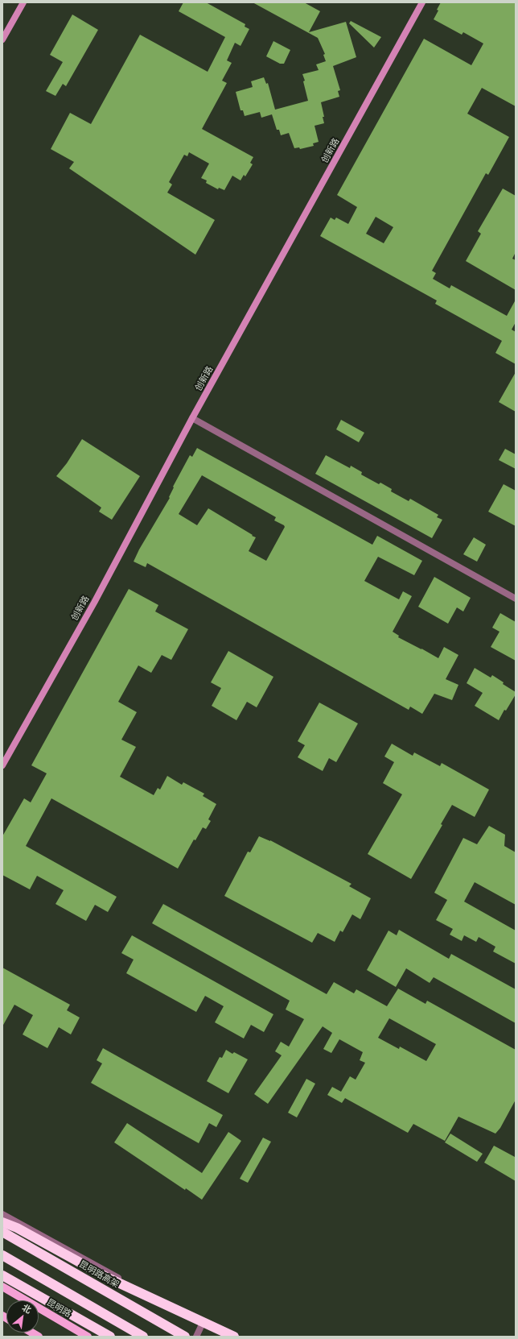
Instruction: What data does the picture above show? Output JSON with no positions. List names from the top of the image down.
{
  "streets": {
    "highway": ["昆明路高架"],
    "main road": ["昆明路"],
    "street": ["创新路"]
  },
  "north": "top right"
}
